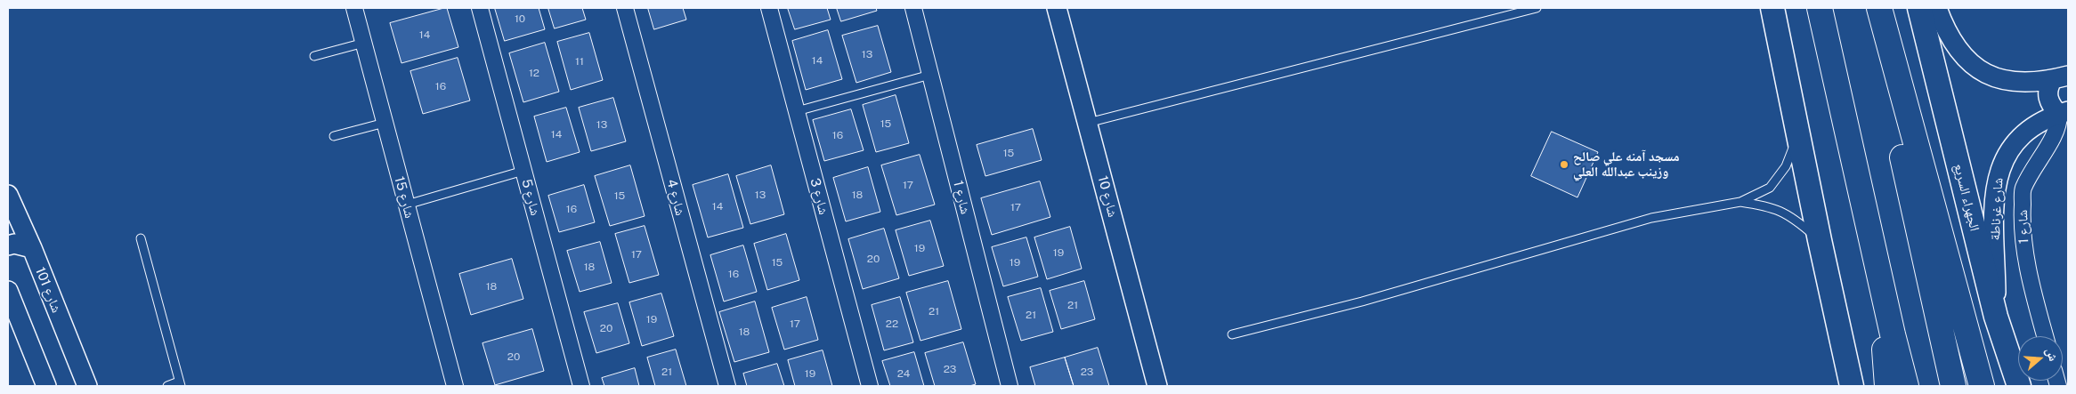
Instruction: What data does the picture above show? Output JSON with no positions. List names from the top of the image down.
{
  "streets": {
    "main road": ["الجهراء السريع"],
    "street": [
      "شارع 3",
      "شارع 10",
      "شارع 15",
      "شارع 5",
      "شارع 4",
      "شارع 1",
      "شارع غرناطة",
      "شارع 101"
    ]
  },
  "crossings": [
    ["شارع 1", "شارع غرناطة"],
    ["الجهراء السريع", "شارع غرناطة"]
  ],
  "places": ["مسجد آمنه علي صالح وزينب عبدالله العلي"],
  "house_numbers": [
    "10",
    "14",
    "13",
    "14",
    "11",
    "12",
    "16",
    "15",
    "13",
    "14",
    "16",
    "15",
    "17",
    "13",
    "18",
    "15",
    "14",
    "17",
    "16",
    "19",
    "19",
    "17",
    "20",
    "15",
    "19",
    "18",
    "16",
    "18",
    "21",
    "21",
    "21",
    "19",
    "17",
    "22",
    "20",
    "18",
    "20",
    "23",
    "21",
    "23",
    "19",
    "24"
  ],
  "north": "right"
}
